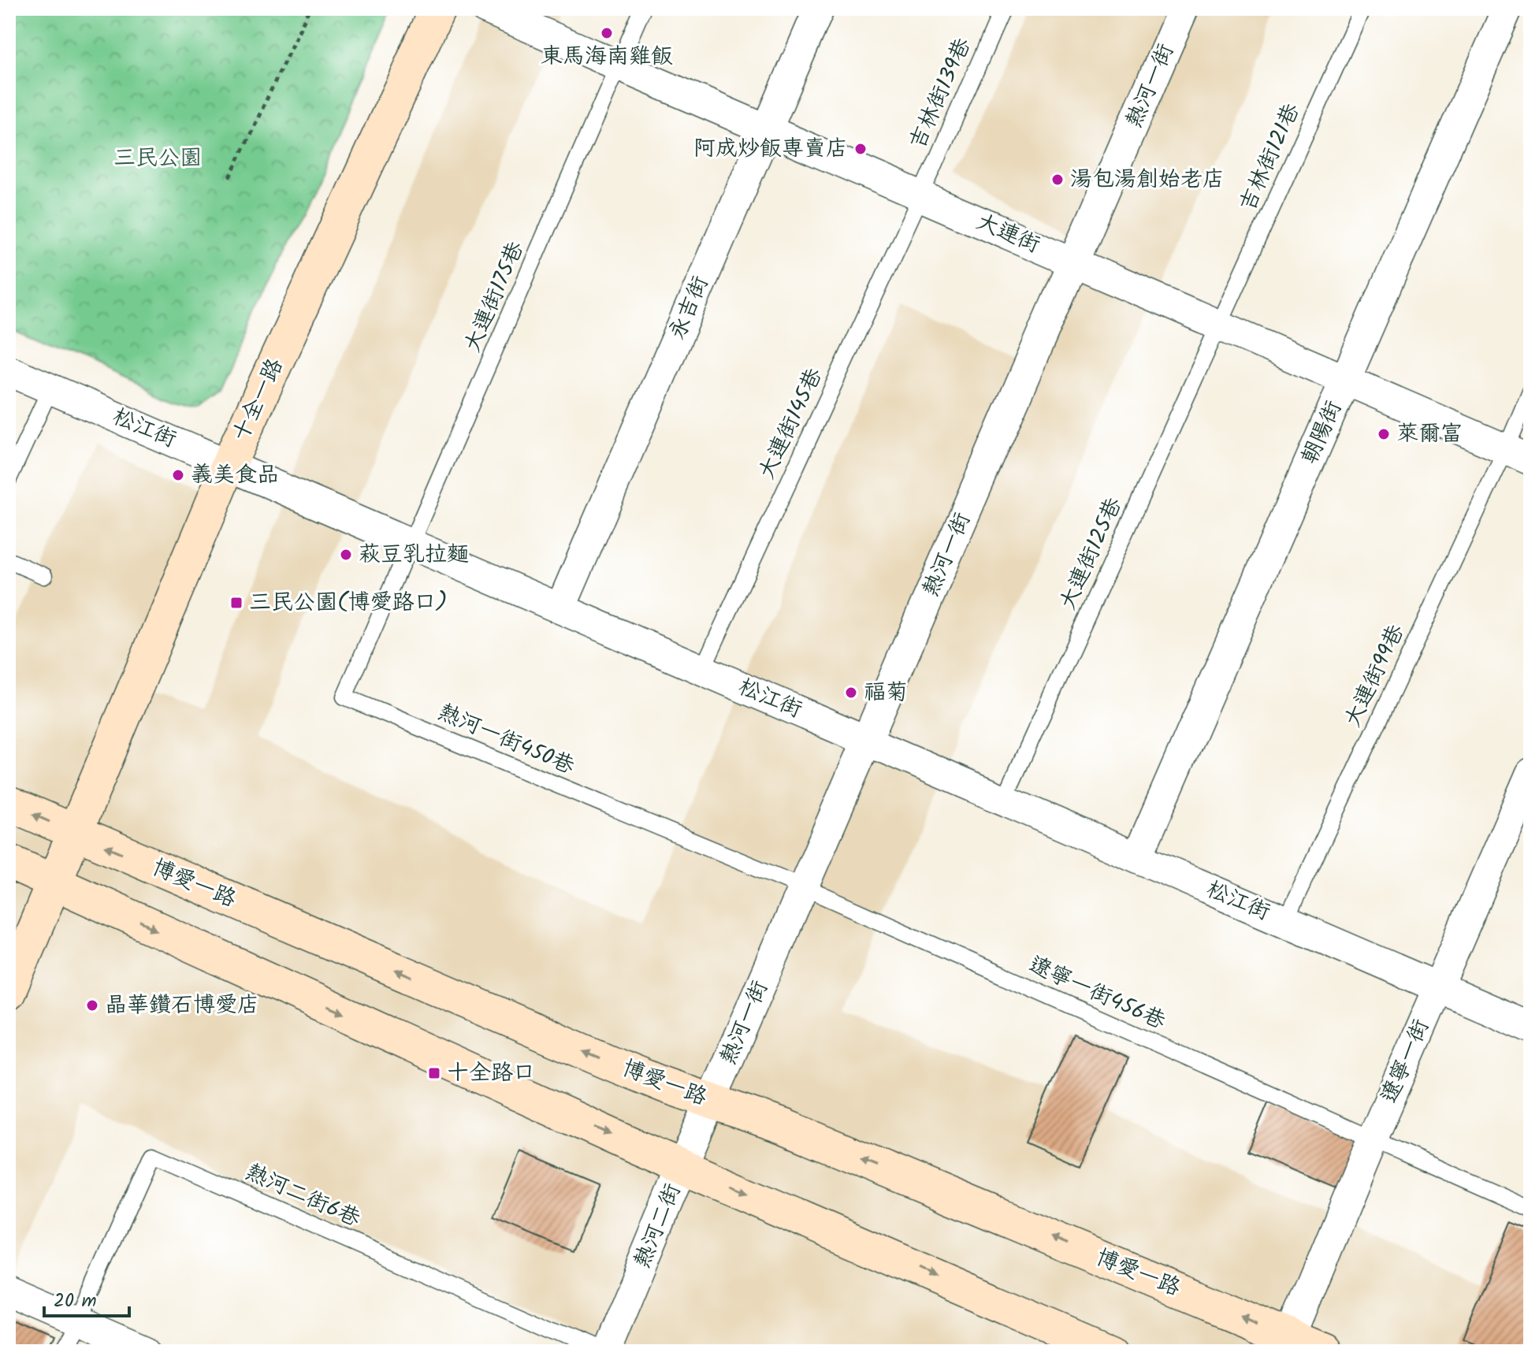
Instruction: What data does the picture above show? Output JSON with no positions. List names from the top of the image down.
{
  "streets": {
    "main road": ["十全一路", "博愛一路"],
    "street": [
      "熱河一街",
      "大連街",
      "永吉街",
      "松江街",
      "朝陽街",
      "遼寧一街",
      "熱河二街"
    ],
    "lane": [
      "吉林街139巷",
      "吉林街121巷",
      "大連街175巷",
      "大連街145巷",
      "大連街125巷",
      "大連街99巷",
      "熱河一街450巷",
      "遼寧一街456巷",
      "熱河二街6巷"
    ]
  },
  "crossings": [
    ["熱河一街", "大連街"],
    ["熱河一街", "松江街"],
    ["熱河一街", "熱河一街450巷"],
    ["熱河一街", "博愛一路"],
    ["熱河一街", "遼寧一街456巷"],
    ["熱河一街", "熱河二街"],
    ["吉林街139巷", "大連街"],
    ["吉林街139巷", "大連街145巷"],
    ["吉林街121巷", "大連街"],
    ["吉林街121巷", "大連街125巷"],
    ["大連街", "大連街175巷"],
    ["大連街", "永吉街"],
    ["大連街", "大連街145巷"],
    ["大連街", "朝陽街"],
    ["大連街", "大連街125巷"],
    ["大連街", "大連街99巷"],
    ["大連街175巷", "松江街"],
    ["大連街175巷", "熱河一街450巷"],
    ["永吉街", "松江街"],
    ["十全一路", "松江街"],
    ["十全一路", "博愛一路"],
    ["大連街145巷", "松江街"],
    ["松江街", "朝陽街"],
    ["松江街", "大連街125巷"],
    ["松江街", "大連街99巷"],
    ["松江街", "熱河一街450巷"],
    ["松江街", "遼寧一街"],
    ["熱河一街450巷", "遼寧一街456巷"],
    ["博愛一路", "遼寧一街"],
    ["博愛一路", "熱河二街"],
    ["遼寧一街456巷", "遼寧一街"],
    ["熱河二街6巷", "熱河二街"]
  ],
  "parks": ["三民公園"],
  "places": {
    "other": [
      "東馬海南雞飯",
      "阿成炒飯専賣店",
      "湯包湯創始老店",
      "萊爾富",
      "義美食品",
      "萩豆乳拉麵",
      "福菊",
      "晶華鑽石博愛店"
    ],
    "transit": ["三民公園(博愛路口)", "十全路口"]
  },
  "scale_bar": "20 m"
}
